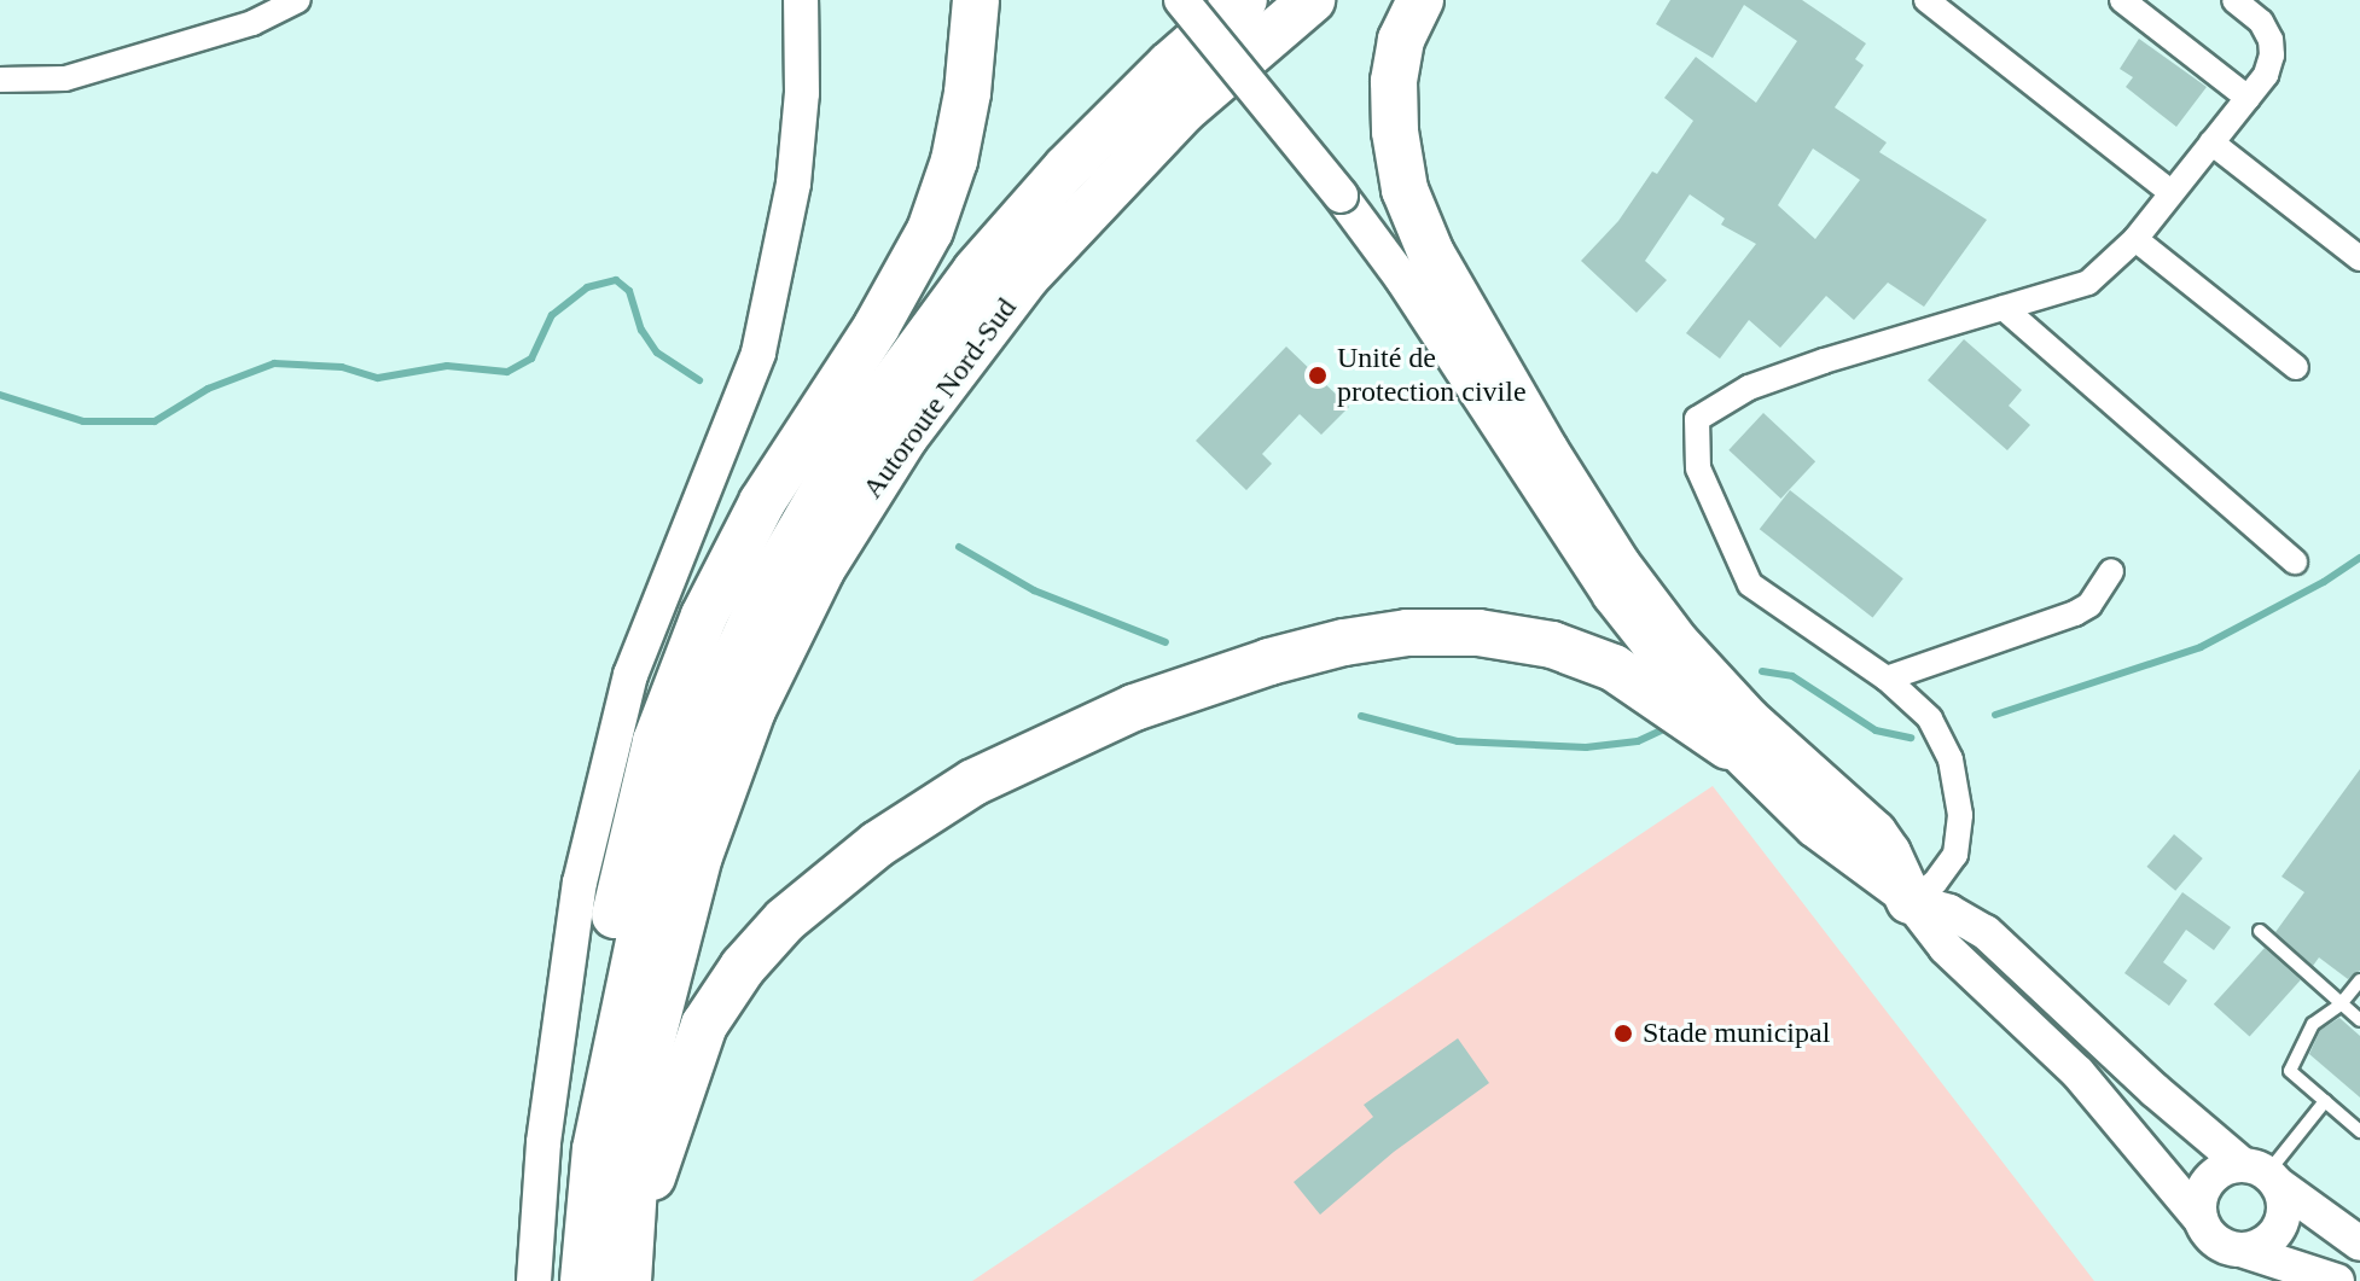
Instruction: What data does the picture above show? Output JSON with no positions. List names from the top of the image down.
{
  "streets": {
    "highway": ["Autoroute Nord-Sud"]
  },
  "places": ["Unité de protection civile", "Stade municipal"]
}
